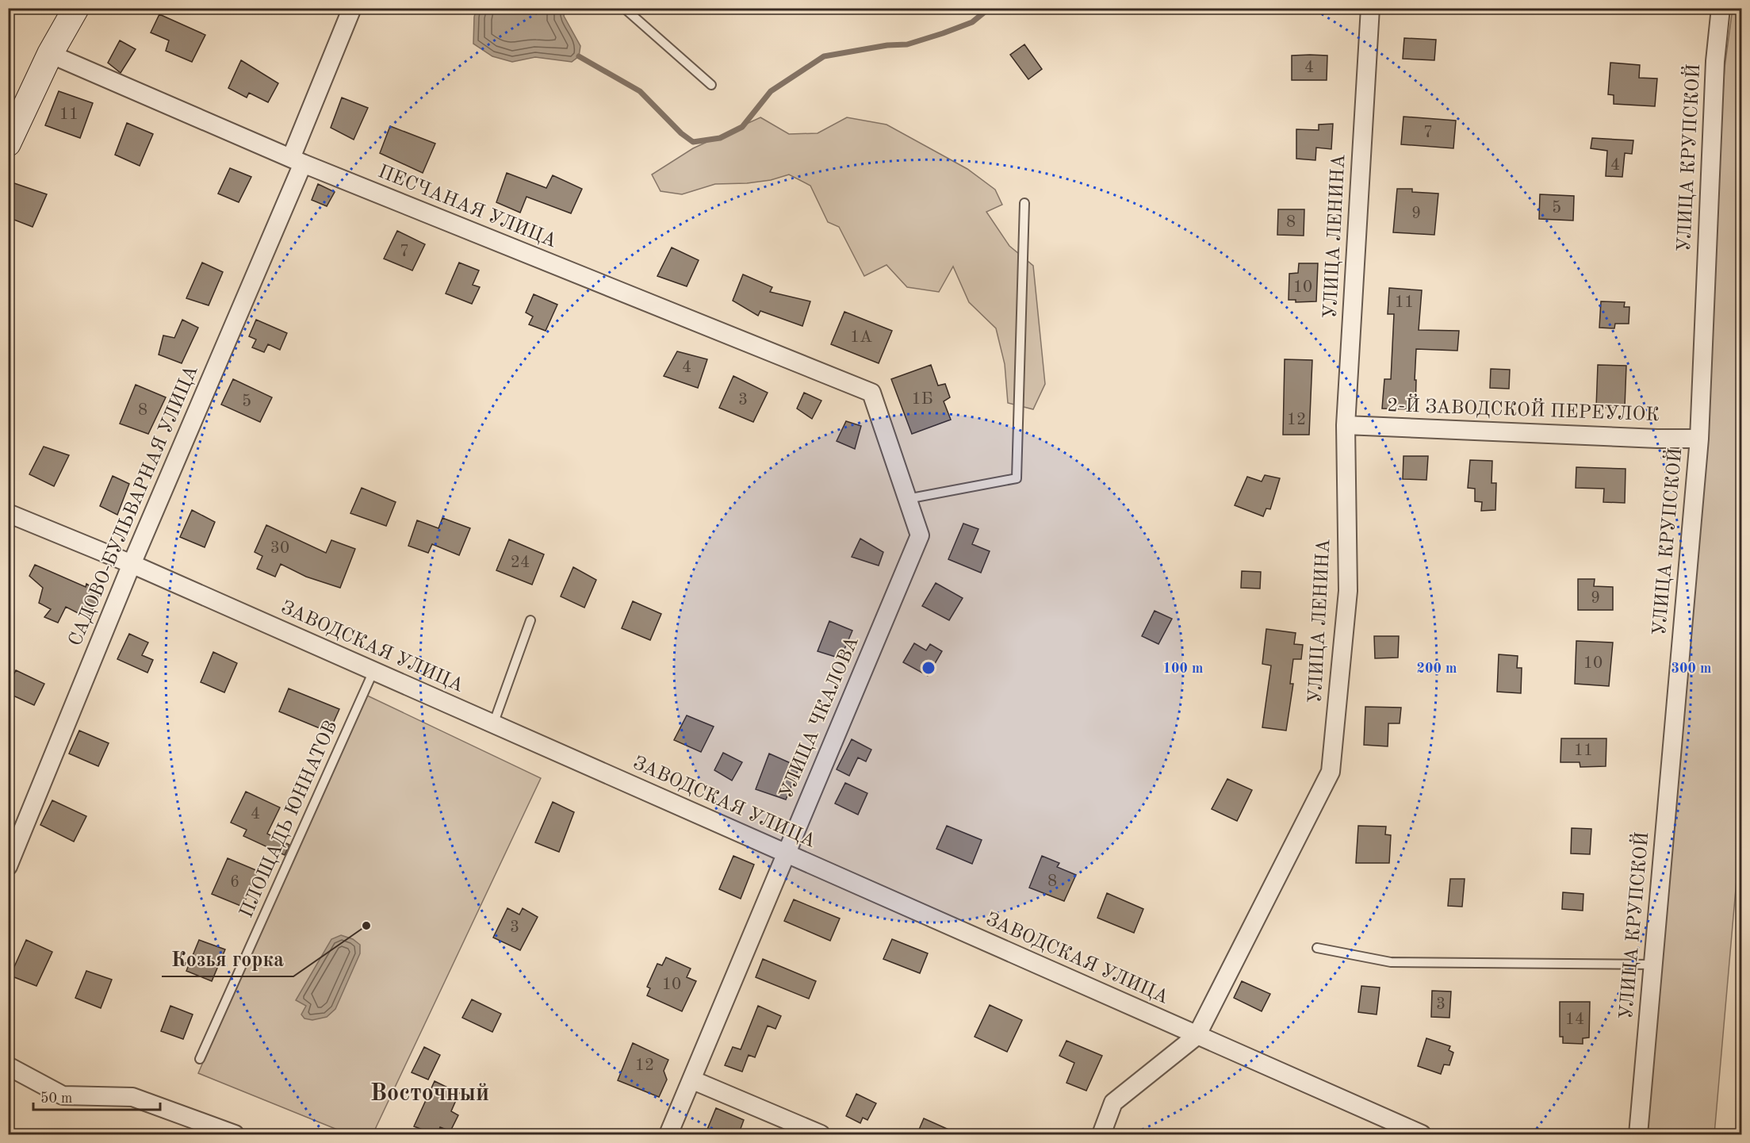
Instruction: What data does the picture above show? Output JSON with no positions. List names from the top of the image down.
{
  "streets": {
    "street": [
      "УЛИЦА КРУПСКОЙ",
      "ПЕСЧАНАЯ УЛИЦА",
      "УЛИЦА ЛЕНИНА",
      "2-Й ЗАВОДСКОЙ ПЕРЕУЛОК",
      "САДОВО-БУЛЬВАРНАЯ УЛИЦА",
      "ЗАВОДСКАЯ УЛИЦА",
      "УЛИЦА ЧКАЛОВА"
    ],
    "lane": ["ПЛОЩАДЬ ЮННАТОВ"]
  },
  "crossings": [
    ["УЛИЦА КРУПСКОЙ", "2-Й ЗАВОДСКОЙ ПЕРЕУЛОК"],
    ["ПЕСЧАНАЯ УЛИЦА", "САДОВО-БУЛЬВАРНАЯ УЛИЦА"],
    ["ПЕСЧАНАЯ УЛИЦА", "УЛИЦА ЧКАЛОВА"],
    ["УЛИЦА ЛЕНИНА", "2-Й ЗАВОДСКОЙ ПЕРЕУЛОК"],
    ["УЛИЦА ЛЕНИНА", "ЗАВОДСКАЯ УЛИЦА"],
    ["САДОВО-БУЛЬВАРНАЯ УЛИЦА", "ЗАВОДСКАЯ УЛИЦА"],
    ["ЗАВОДСКАЯ УЛИЦА", "УЛИЦА ЧКАЛОВА"],
    ["ЗАВОДСКАЯ УЛИЦА", "ПЛОЩАДЬ ЮННАТОВ"]
  ],
  "districts": ["Восточный"],
  "places": ["Козья горка"],
  "house_numbers": [
    "4",
    "11",
    "7",
    "4",
    "5",
    "9",
    "8",
    "7",
    "10",
    "11",
    "1А",
    "4",
    "1Б",
    "3",
    "5",
    "8",
    "12",
    "30",
    "24",
    "9",
    "10",
    "11",
    "4",
    "8",
    "6",
    "3",
    "10",
    "3",
    "14",
    "12"
  ],
  "scale_bar": "50 m",
  "rings": ["100 m", "200 m", "300 m"]
}
